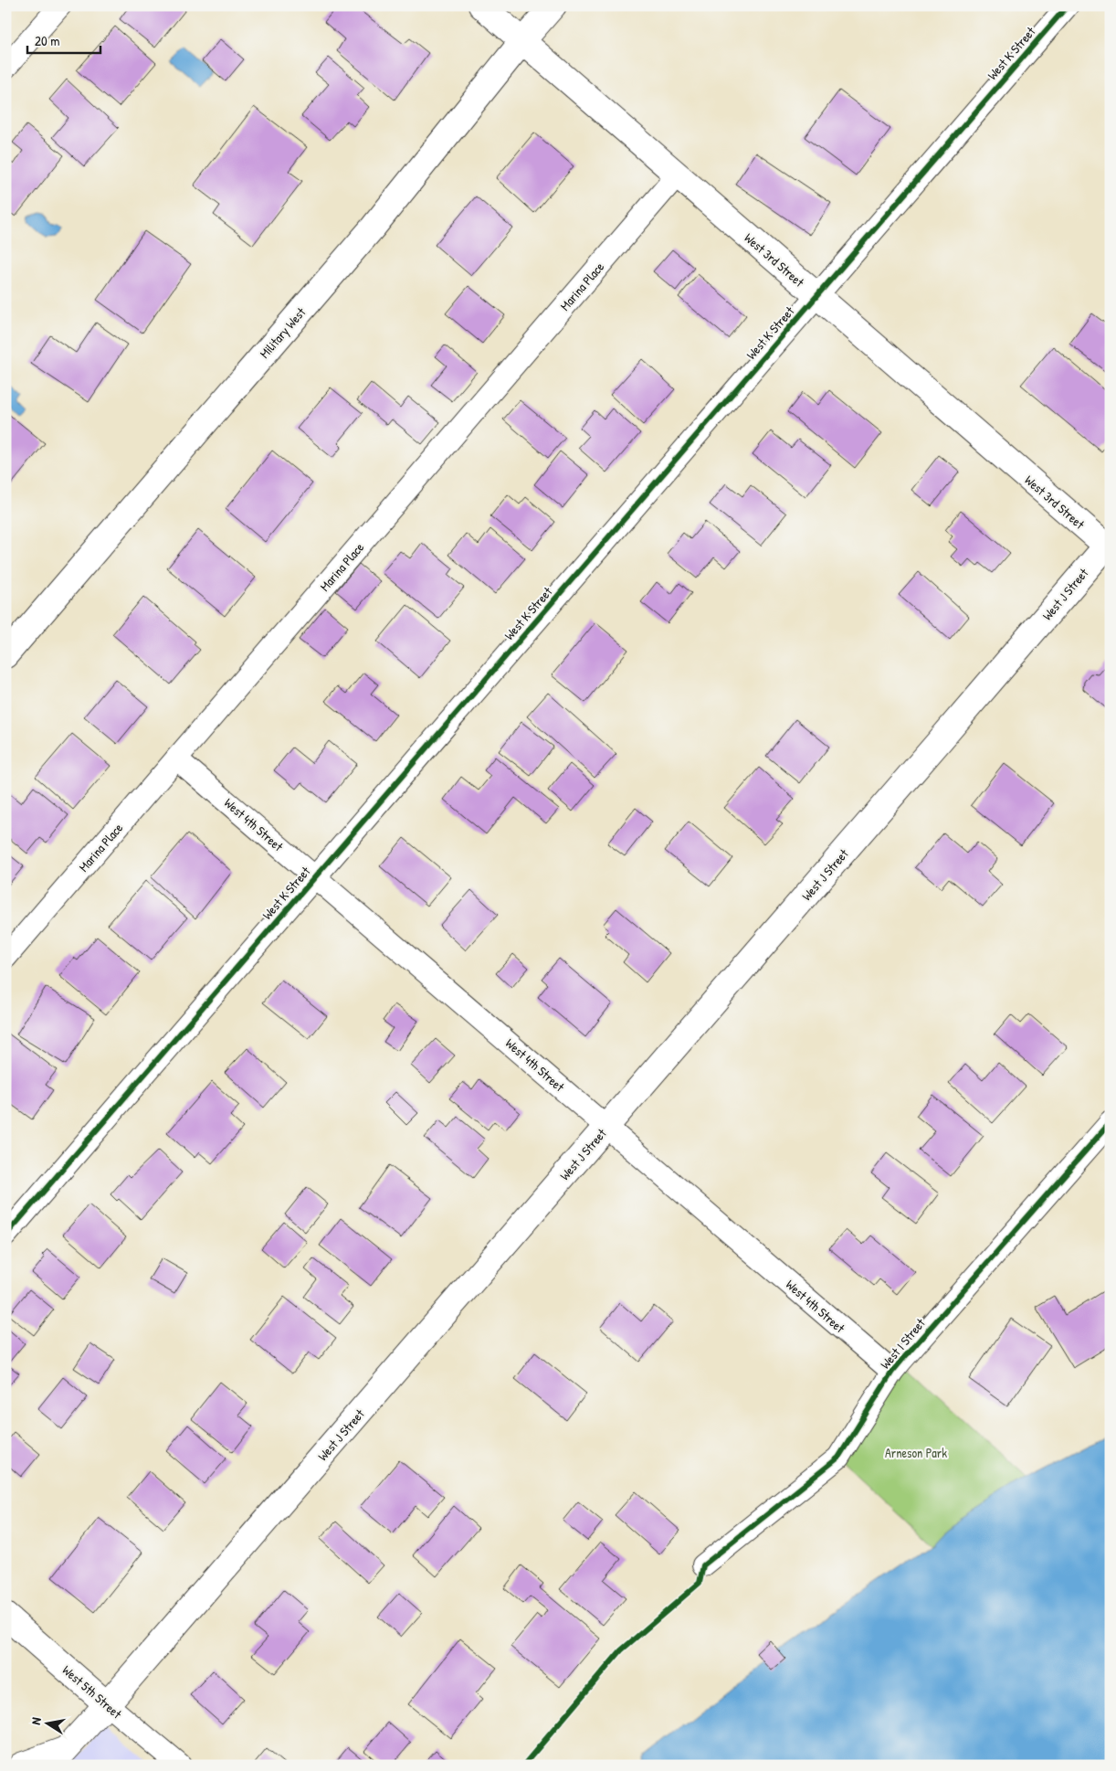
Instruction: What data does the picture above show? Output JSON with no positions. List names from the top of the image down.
{
  "streets": {
    "street": [
      "West K Street",
      "West 3rd Street",
      "Marina Place",
      "Military West",
      "West J Street",
      "West 4th Street",
      "West I Street",
      "West 5th Street"
    ]
  },
  "crossings": [
    ["West K Street", "West 3rd Street"],
    ["West K Street", "West 4th Street"],
    ["West 3rd Street", "Marina Place"],
    ["West 3rd Street", "Military West"],
    ["West 3rd Street", "West J Street"],
    ["Marina Place", "West 4th Street"],
    ["West J Street", "West 4th Street"],
    ["West J Street", "West 5th Street"],
    ["West 4th Street", "West I Street"]
  ],
  "parks": ["Arneson Park"],
  "scale_bar": "20 m",
  "north": "left"
}
